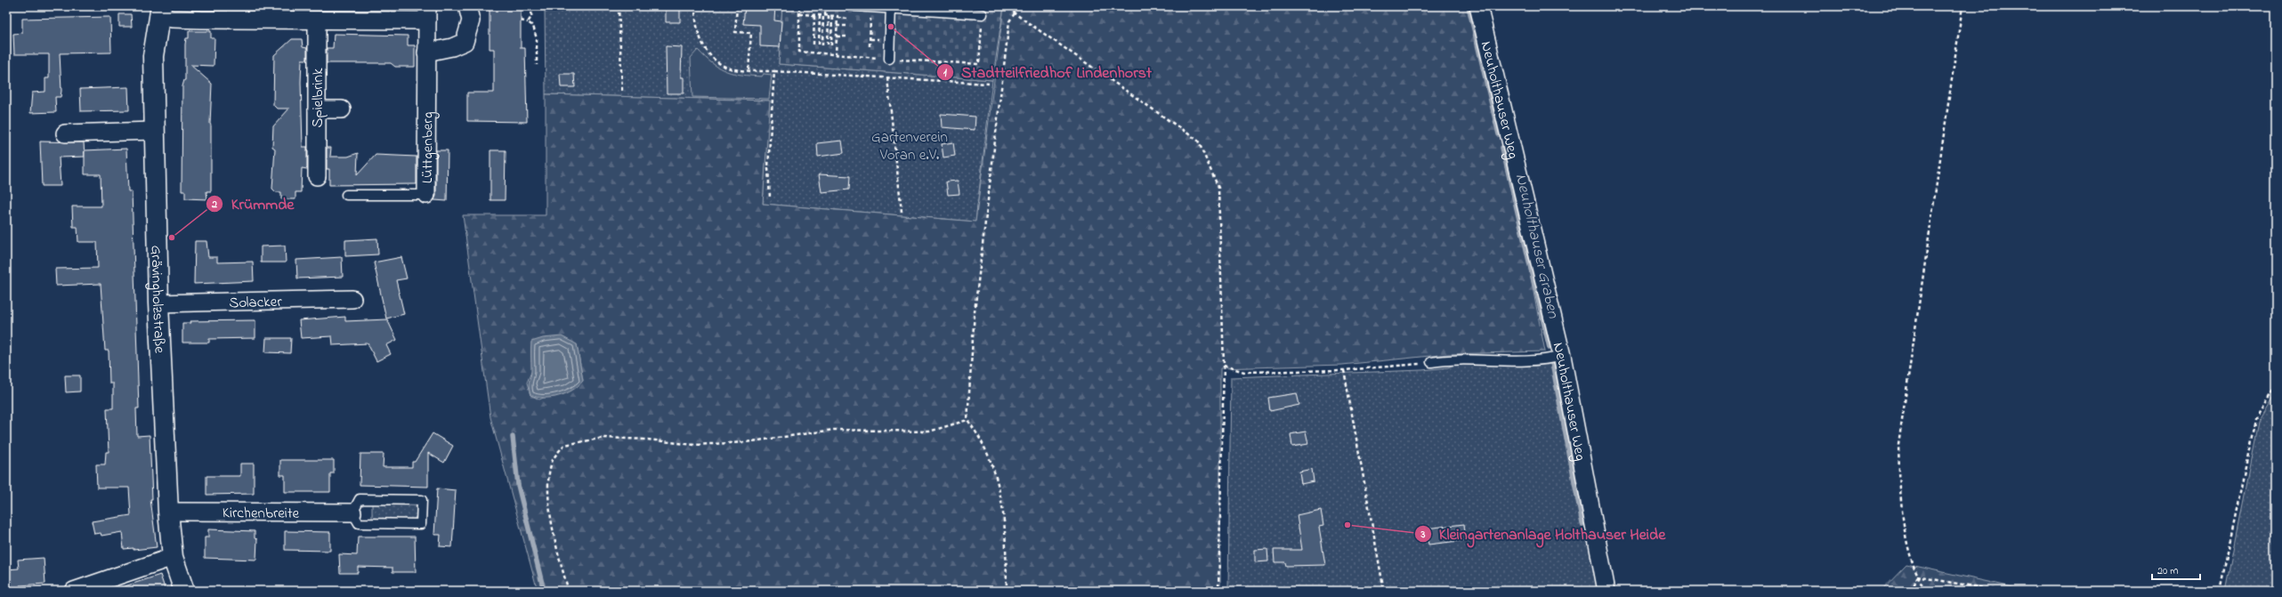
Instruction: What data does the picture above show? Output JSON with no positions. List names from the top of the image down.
{
  "streets": {
    "main road": ["Grävingholzstraße"],
    "street": [
      "Spielbrink",
      "Neuholthauser Weg",
      "Lüttgenberg",
      "Solacker",
      "Kirchenbreite"
    ]
  },
  "crossings": [
    ["Spielbrink", "Lüttgenberg"],
    ["Lüttgenberg", "Grävingholzstraße"],
    ["Grävingholzstraße", "Solacker"],
    ["Grävingholzstraße", "Kirchenbreite"]
  ],
  "water": ["Neuholthauser Graben"],
  "parks": ["Gartenverein Voran e.V."],
  "places": ["Stadtteilfriedhof Lindenhorst", "Krümmde", "Kleingartenanlage Holthauser Heide"],
  "scale_bar": "20 m"
}
